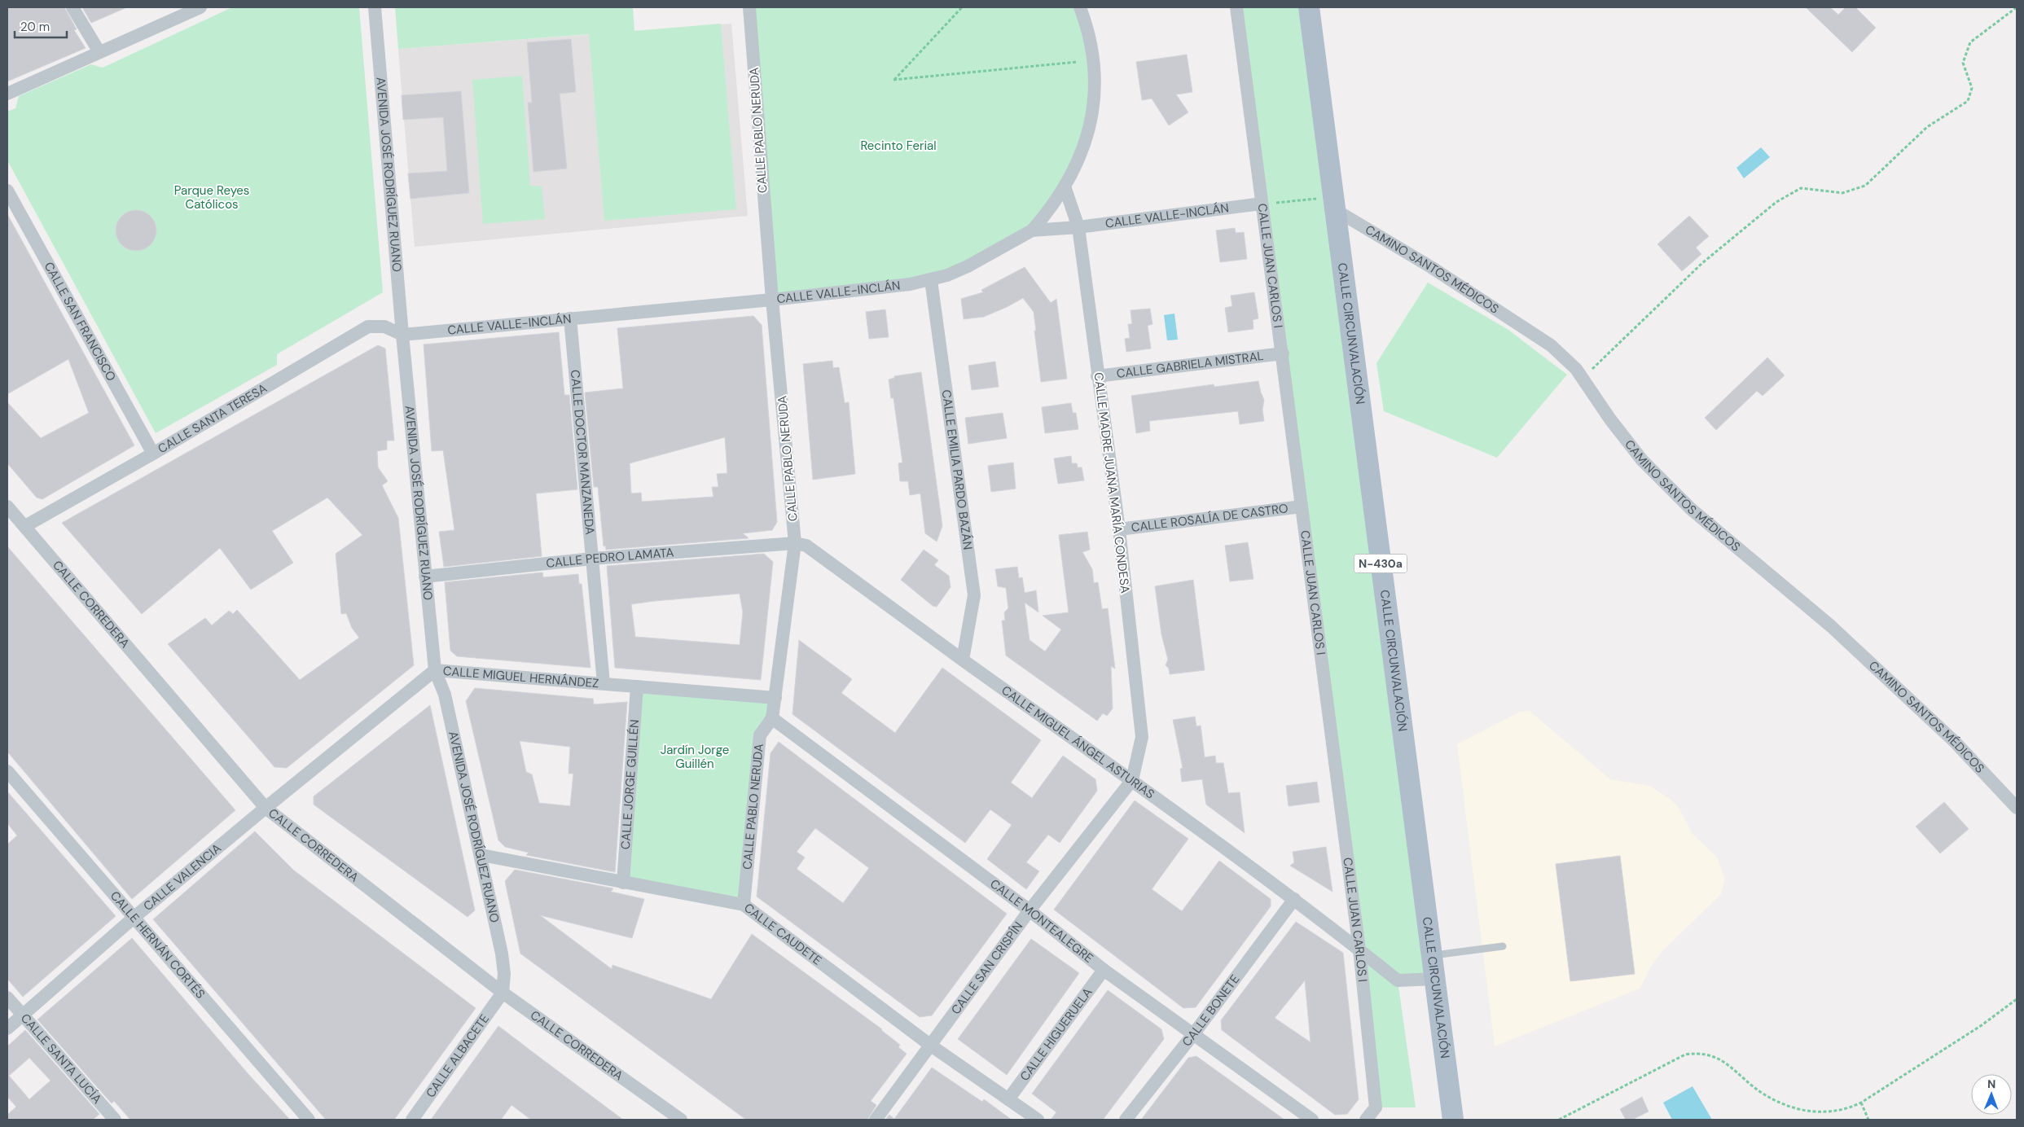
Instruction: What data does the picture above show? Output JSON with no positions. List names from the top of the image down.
{
  "streets": {
    "main road": ["CALLE CIRCUNVALACIÓN", "N-430a"],
    "street": [
      "CALLE PABLO NERUDA",
      "AVENIDA JOSÉ RODRÍGUEZ RUANO",
      "CALLE VALLE-INCLÁN",
      "CALLE JUAN CARLOS I",
      "CAMINO SANTOS MÉDICOS",
      "CALLE SAN FRANCISCO",
      "CALLE GABRIELA MISTRAL",
      "CALLE SANTA TERESA",
      "CALLE DOCTOR MANZANEDA",
      "CALLE EMILIA PARDO BAZÁN",
      "CALLE MADRE JUANA MARÍA CONDESA",
      "CALLE ROSALÍA DE CASTRO",
      "CALLE PEDRO LAMATA",
      "CALLE CORREDERA",
      "CALLE MIGUEL HERNÁNDEZ",
      "CALLE MIGUEL ÁNGEL ASTURIAS",
      "CALLE JORGE GUILLÉN",
      "CALLE VALENCIA",
      "CALLE MONTEALEGRE",
      "CALLE CAUDETE",
      "CALLE HERNÁN CORTÉS",
      "CALLE SAN CRISPÍN",
      "CALLE BONETE",
      "CALLE HIGUERUELA",
      "CALLE ALBACETE",
      "CALLE SANTA LUCÍA"
    ]
  },
  "crossings": [
    ["CALLE PABLO NERUDA", "CALLE VALLE-INCLÁN"],
    ["CALLE PABLO NERUDA", "CALLE PEDRO LAMATA"],
    ["CALLE PABLO NERUDA", "CALLE MIGUEL HERNÁNDEZ"],
    ["CALLE PABLO NERUDA", "CALLE MIGUEL ÁNGEL ASTURIAS"],
    ["CALLE PABLO NERUDA", "CALLE MONTEALEGRE"],
    ["CALLE PABLO NERUDA", "CALLE CAUDETE"],
    ["AVENIDA JOSÉ RODRÍGUEZ RUANO", "CALLE VALLE-INCLÁN"],
    ["AVENIDA JOSÉ RODRÍGUEZ RUANO", "CALLE SANTA TERESA"],
    ["AVENIDA JOSÉ RODRÍGUEZ RUANO", "CALLE PEDRO LAMATA"],
    ["AVENIDA JOSÉ RODRÍGUEZ RUANO", "CALLE CORREDERA"],
    ["AVENIDA JOSÉ RODRÍGUEZ RUANO", "CALLE MIGUEL HERNÁNDEZ"],
    ["AVENIDA JOSÉ RODRÍGUEZ RUANO", "CALLE CAUDETE"],
    ["AVENIDA JOSÉ RODRÍGUEZ RUANO", "CALLE ALBACETE"],
    ["CALLE VALLE-INCLÁN", "CALLE JUAN CARLOS I"],
    ["CALLE VALLE-INCLÁN", "CALLE SANTA TERESA"],
    ["CALLE VALLE-INCLÁN", "CALLE DOCTOR MANZANEDA"],
    ["CALLE VALLE-INCLÁN", "CALLE EMILIA PARDO BAZÁN"],
    ["CALLE VALLE-INCLÁN", "CALLE MADRE JUANA MARÍA CONDESA"],
    ["CALLE JUAN CARLOS I", "CALLE GABRIELA MISTRAL"],
    ["CALLE JUAN CARLOS I", "CALLE ROSALÍA DE CASTRO"],
    ["CALLE JUAN CARLOS I", "CALLE MIGUEL ÁNGEL ASTURIAS"],
    ["CAMINO SANTOS MÉDICOS", "CALLE CIRCUNVALACIÓN"],
    ["CALLE SAN FRANCISCO", "CALLE SANTA TERESA"],
    ["CALLE CIRCUNVALACIÓN", "CALLE MIGUEL ÁNGEL ASTURIAS"],
    ["CALLE GABRIELA MISTRAL", "CALLE MADRE JUANA MARÍA CONDESA"],
    ["CALLE SANTA TERESA", "CALLE CORREDERA"],
    ["CALLE DOCTOR MANZANEDA", "CALLE PEDRO LAMATA"],
    ["CALLE DOCTOR MANZANEDA", "CALLE MIGUEL HERNÁNDEZ"],
    ["CALLE EMILIA PARDO BAZÁN", "CALLE MIGUEL ÁNGEL ASTURIAS"],
    ["CALLE MADRE JUANA MARÍA CONDESA", "CALLE ROSALÍA DE CASTRO"],
    ["CALLE MADRE JUANA MARÍA CONDESA", "CALLE MIGUEL ÁNGEL ASTURIAS"],
    ["CALLE MADRE JUANA MARÍA CONDESA", "CALLE SAN CRISPÍN"],
    ["CALLE PEDRO LAMATA", "CALLE MIGUEL ÁNGEL ASTURIAS"],
    ["CALLE CORREDERA", "CALLE MIGUEL HERNÁNDEZ"],
    ["CALLE CORREDERA", "CALLE VALENCIA"],
    ["CALLE CORREDERA", "CALLE ALBACETE"],
    ["CALLE MIGUEL HERNÁNDEZ", "CALLE JORGE GUILLÉN"],
    ["CALLE MIGUEL HERNÁNDEZ", "CALLE VALENCIA"],
    ["CALLE MIGUEL ÁNGEL ASTURIAS", "CALLE SAN CRISPÍN"],
    ["CALLE MIGUEL ÁNGEL ASTURIAS", "CALLE BONETE"],
    ["CALLE JORGE GUILLÉN", "CALLE CAUDETE"],
    ["CALLE VALENCIA", "CALLE HERNÁN CORTÉS"],
    ["CALLE VALENCIA", "CALLE SANTA LUCÍA"],
    ["CALLE MONTEALEGRE", "CALLE SAN CRISPÍN"],
    ["CALLE MONTEALEGRE", "CALLE BONETE"],
    ["CALLE MONTEALEGRE", "CALLE HIGUERUELA"],
    ["CALLE CAUDETE", "CALLE SAN CRISPÍN"],
    ["CALLE CAUDETE", "CALLE HIGUERUELA"]
  ],
  "parks": ["Recinto Ferial", "Parque Reyes Católicos", "Jardín Jorge Guillén"],
  "scale_bar": "20 m",
  "north": "top"
}
